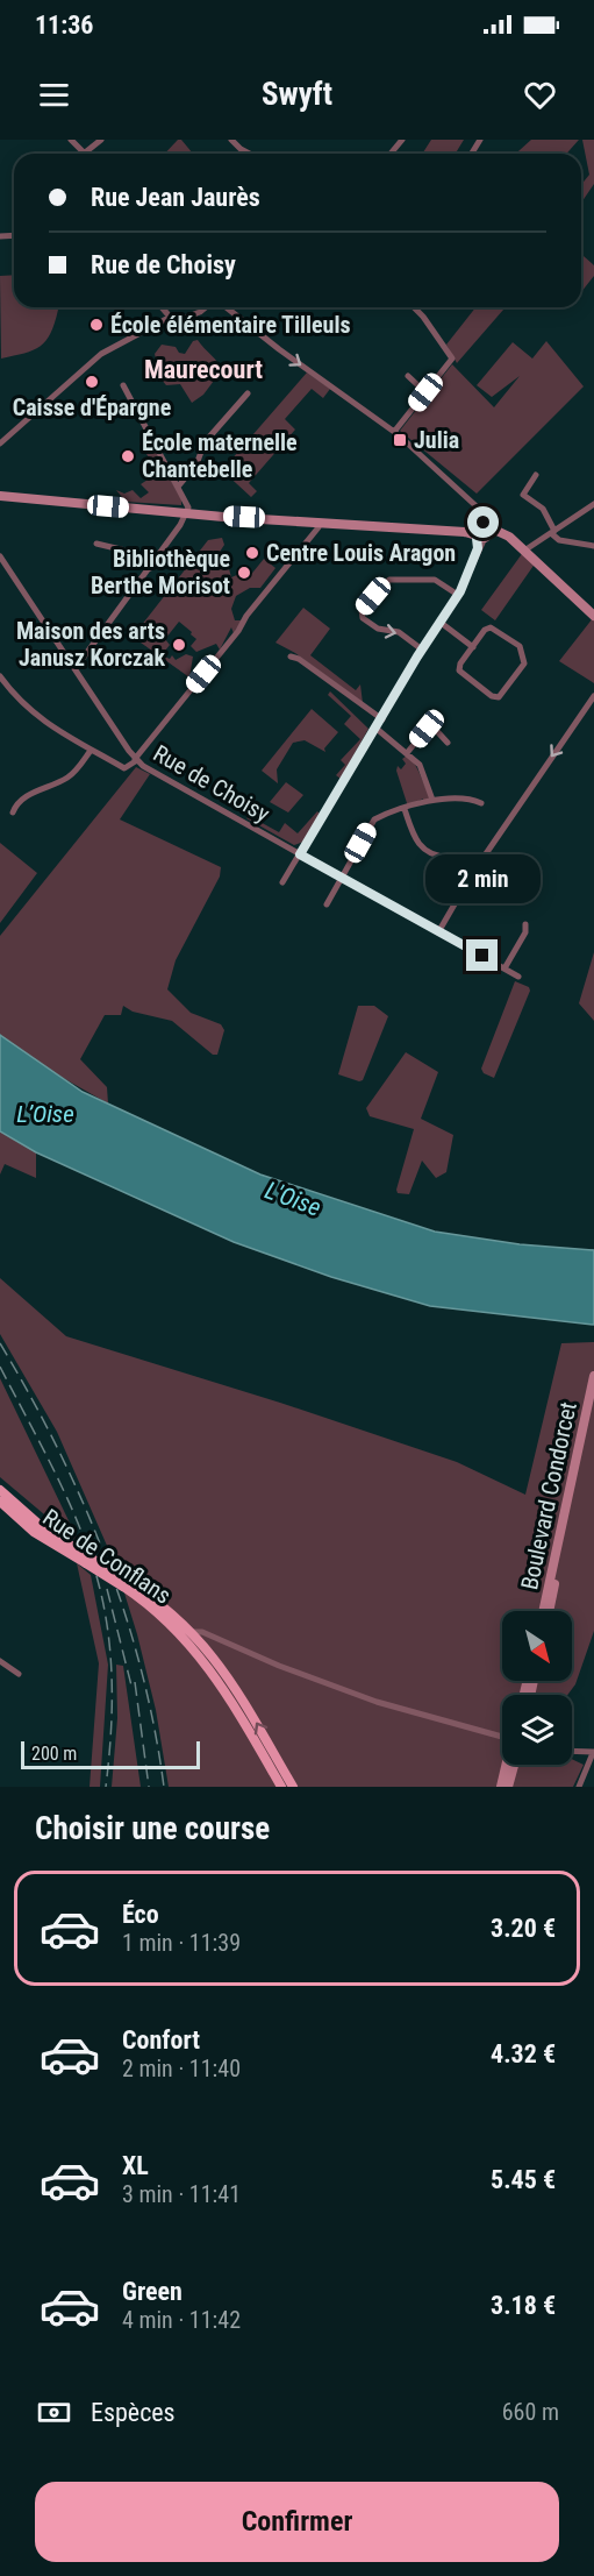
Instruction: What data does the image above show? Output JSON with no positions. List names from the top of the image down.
{
  "streets": {
    "main road": ["Boulevard Condorcet", "Rue de Conflans"],
    "street": ["Rue de Choisy"]
  },
  "districts": ["Maurecourt"],
  "water": ["L’Oise", "L'Oise"],
  "places": {
    "other": [
      "École élémentaire Tilleuls",
      "Caisse d'Épargne",
      "École maternelle Chantebelle",
      "Centre Louis Aragon",
      "Bibliothèque Berthe Morisot",
      "Maison des arts Janusz Korczak"
    ],
    "transit": ["Julia"]
  },
  "scale_bar": "200 m",
  "north": "bottom right",
  "page": {
    "status": "11:36",
    "header": "Swyft",
    "banner": ["Rue Jean Jaurès", "Rue de Choisy"],
    "bubble": "2 min",
    "scale": "200 m",
    "heading": "Choisir une course",
    "list": [
      {
        "name": "Éco",
        "note": "1 min · 11:39",
        "value": "3.20 €"
      },
      {
        "name": "Confort",
        "note": "2 min · 11:40",
        "value": "4.32 €"
      },
      {
        "name": "XL",
        "note": "3 min · 11:41",
        "value": "5.45 €"
      },
      {
        "name": "Green",
        "note": "4 min · 11:42",
        "value": "3.18 €"
      }
    ],
    "pay": ["Espèces", "660 m"],
    "buttons": "Confirmer"
  }
}
